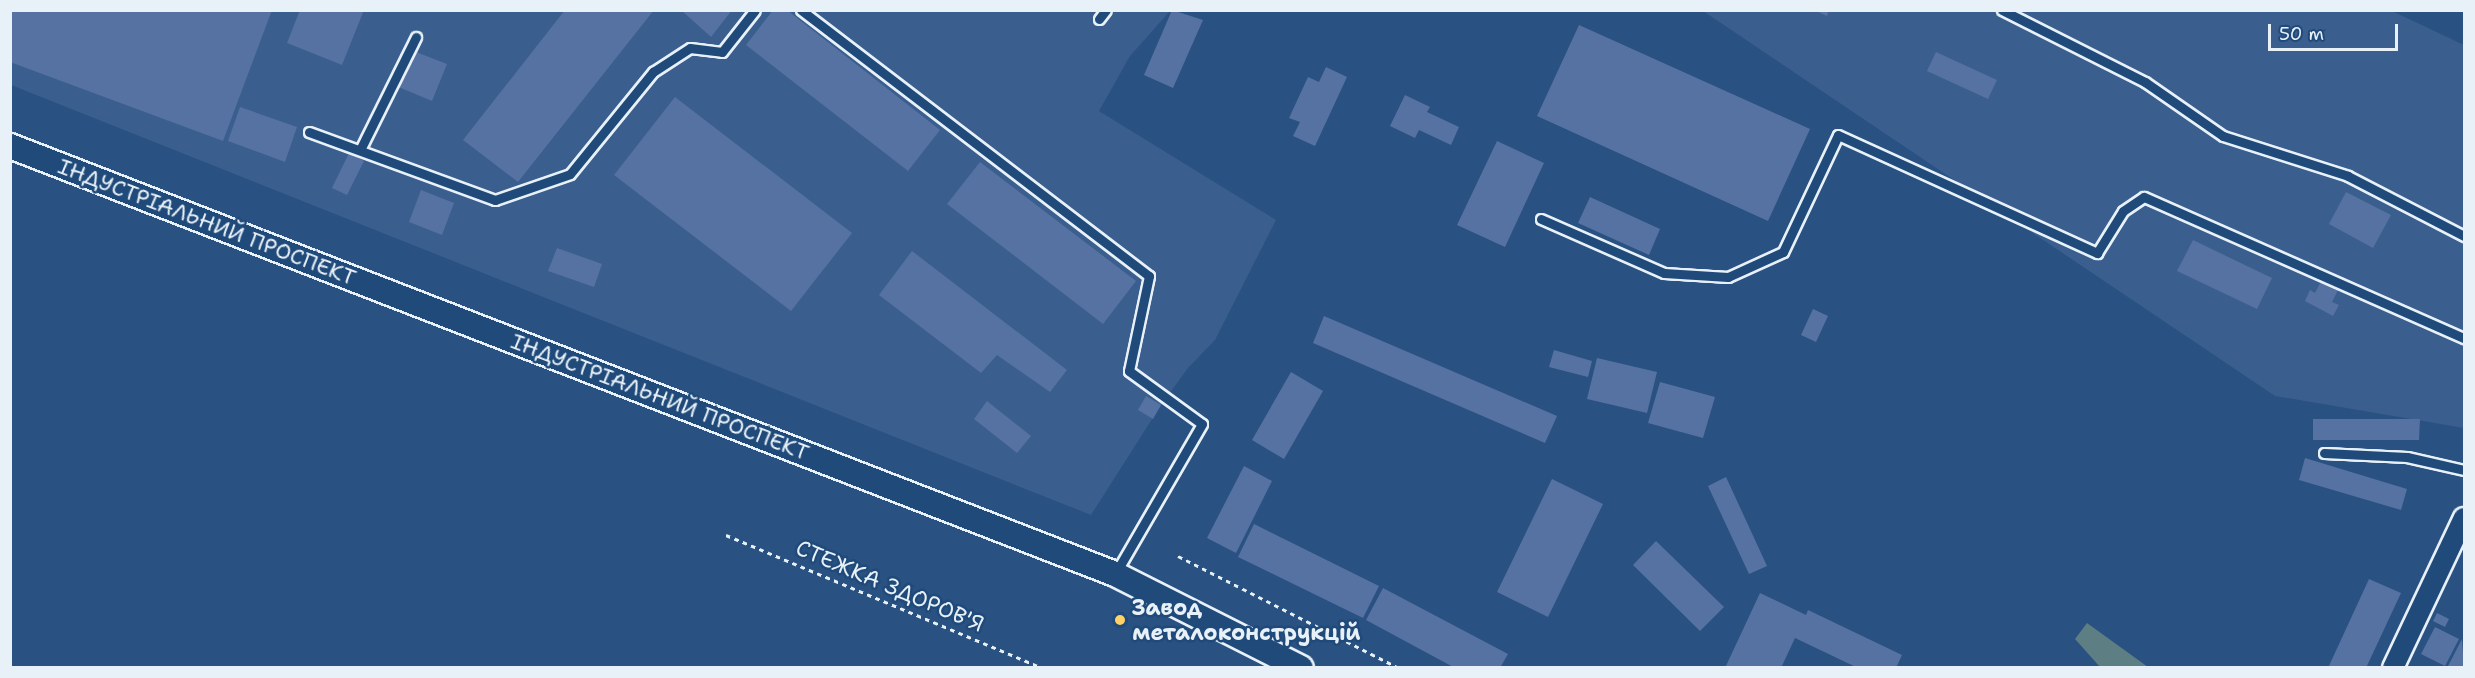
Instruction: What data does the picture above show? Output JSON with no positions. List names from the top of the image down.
{
  "streets": {
    "street": ["ІНДУСТРІАЛЬНИЙ ПРОСПЕКТ"],
    "path": ["СТЕЖКА ЗДОРОВ'Я"]
  },
  "places": ["Завод металоконструкцій"],
  "scale_bar": "50 m"
}
